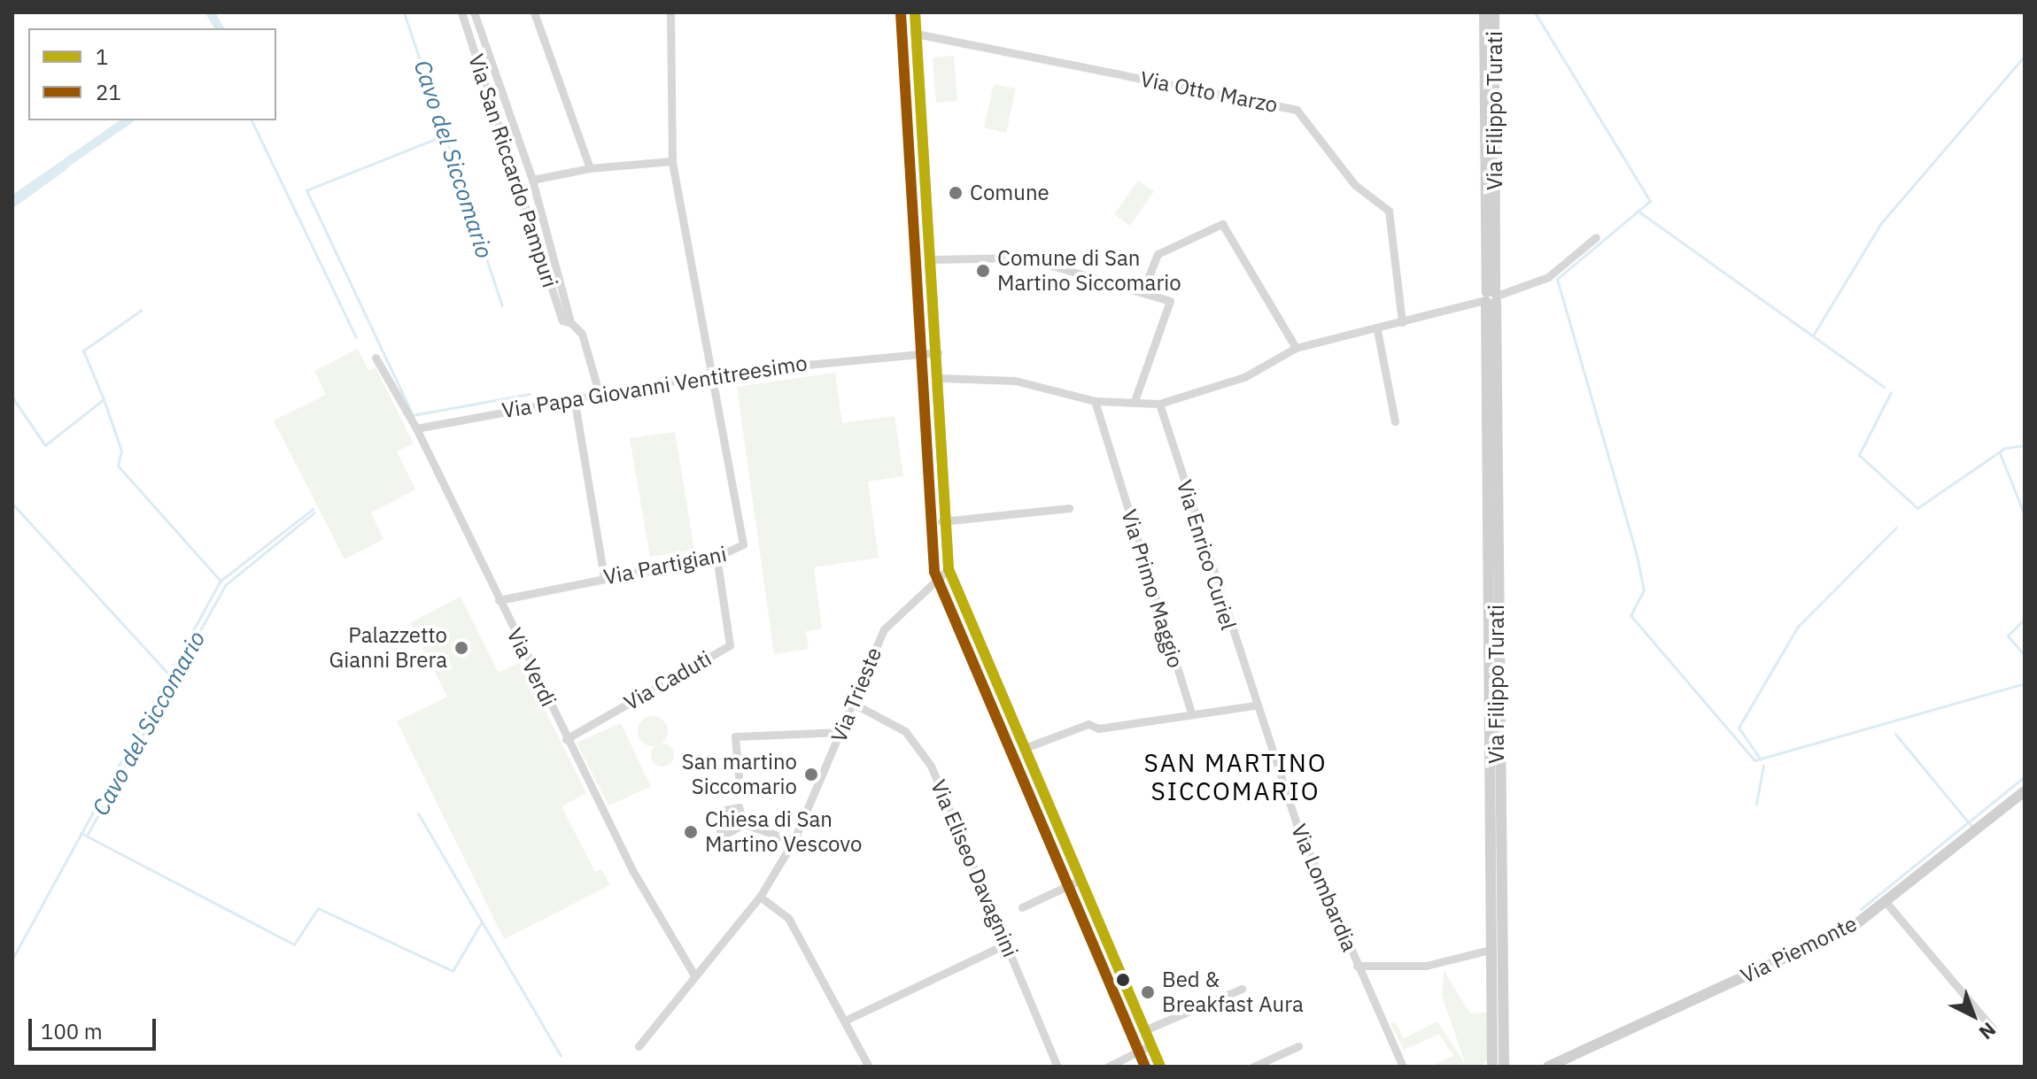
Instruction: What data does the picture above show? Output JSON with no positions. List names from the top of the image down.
{
  "streets": {
    "main road": ["Via Filippo Turati", "Via Piemonte"],
    "street": [
      "Via Otto Marzo",
      "Via San Riccardo Pampuri",
      "Via Papa Giovanni Ventitreesimo",
      "Via Enrico Curiel",
      "Via Partigiani",
      "Via Primo Maggio",
      "Via Verdi",
      "Via Caduti",
      "Via Trieste",
      "Via Eliseo Davagnini",
      "Via Lombardia"
    ]
  },
  "crossings": [
    ["Via San Riccardo Pampuri", "Via Papa Giovanni Ventitreesimo"],
    ["Via Papa Giovanni Ventitreesimo", "Via Partigiani"],
    ["Via Papa Giovanni Ventitreesimo", "Via Verdi"],
    ["Via Enrico Curiel", "Via Lombardia"],
    ["Via Partigiani", "Via Verdi"],
    ["Via Partigiani", "Via Caduti"],
    ["Via Verdi", "Via Caduti"],
    ["Via Verdi", "Via Trieste"],
    ["Via Trieste", "Via Eliseo Davagnini"]
  ],
  "districts": ["SAN MARTINO SICCOMARIO"],
  "water": ["Cavo del Siccomario"],
  "places": [
    "Comune",
    "Comune di San Martino Siccomario",
    "Palazzetto Gianni Brera",
    "San martino Siccomario",
    "Chiesa di San Martino Vescovo",
    "Bed & Breakfast Aura"
  ],
  "lines": ["transit line 1", "transit line 21"],
  "legend": ["1", "21"],
  "scale_bar": "100 m",
  "north": "bottom right"
}
